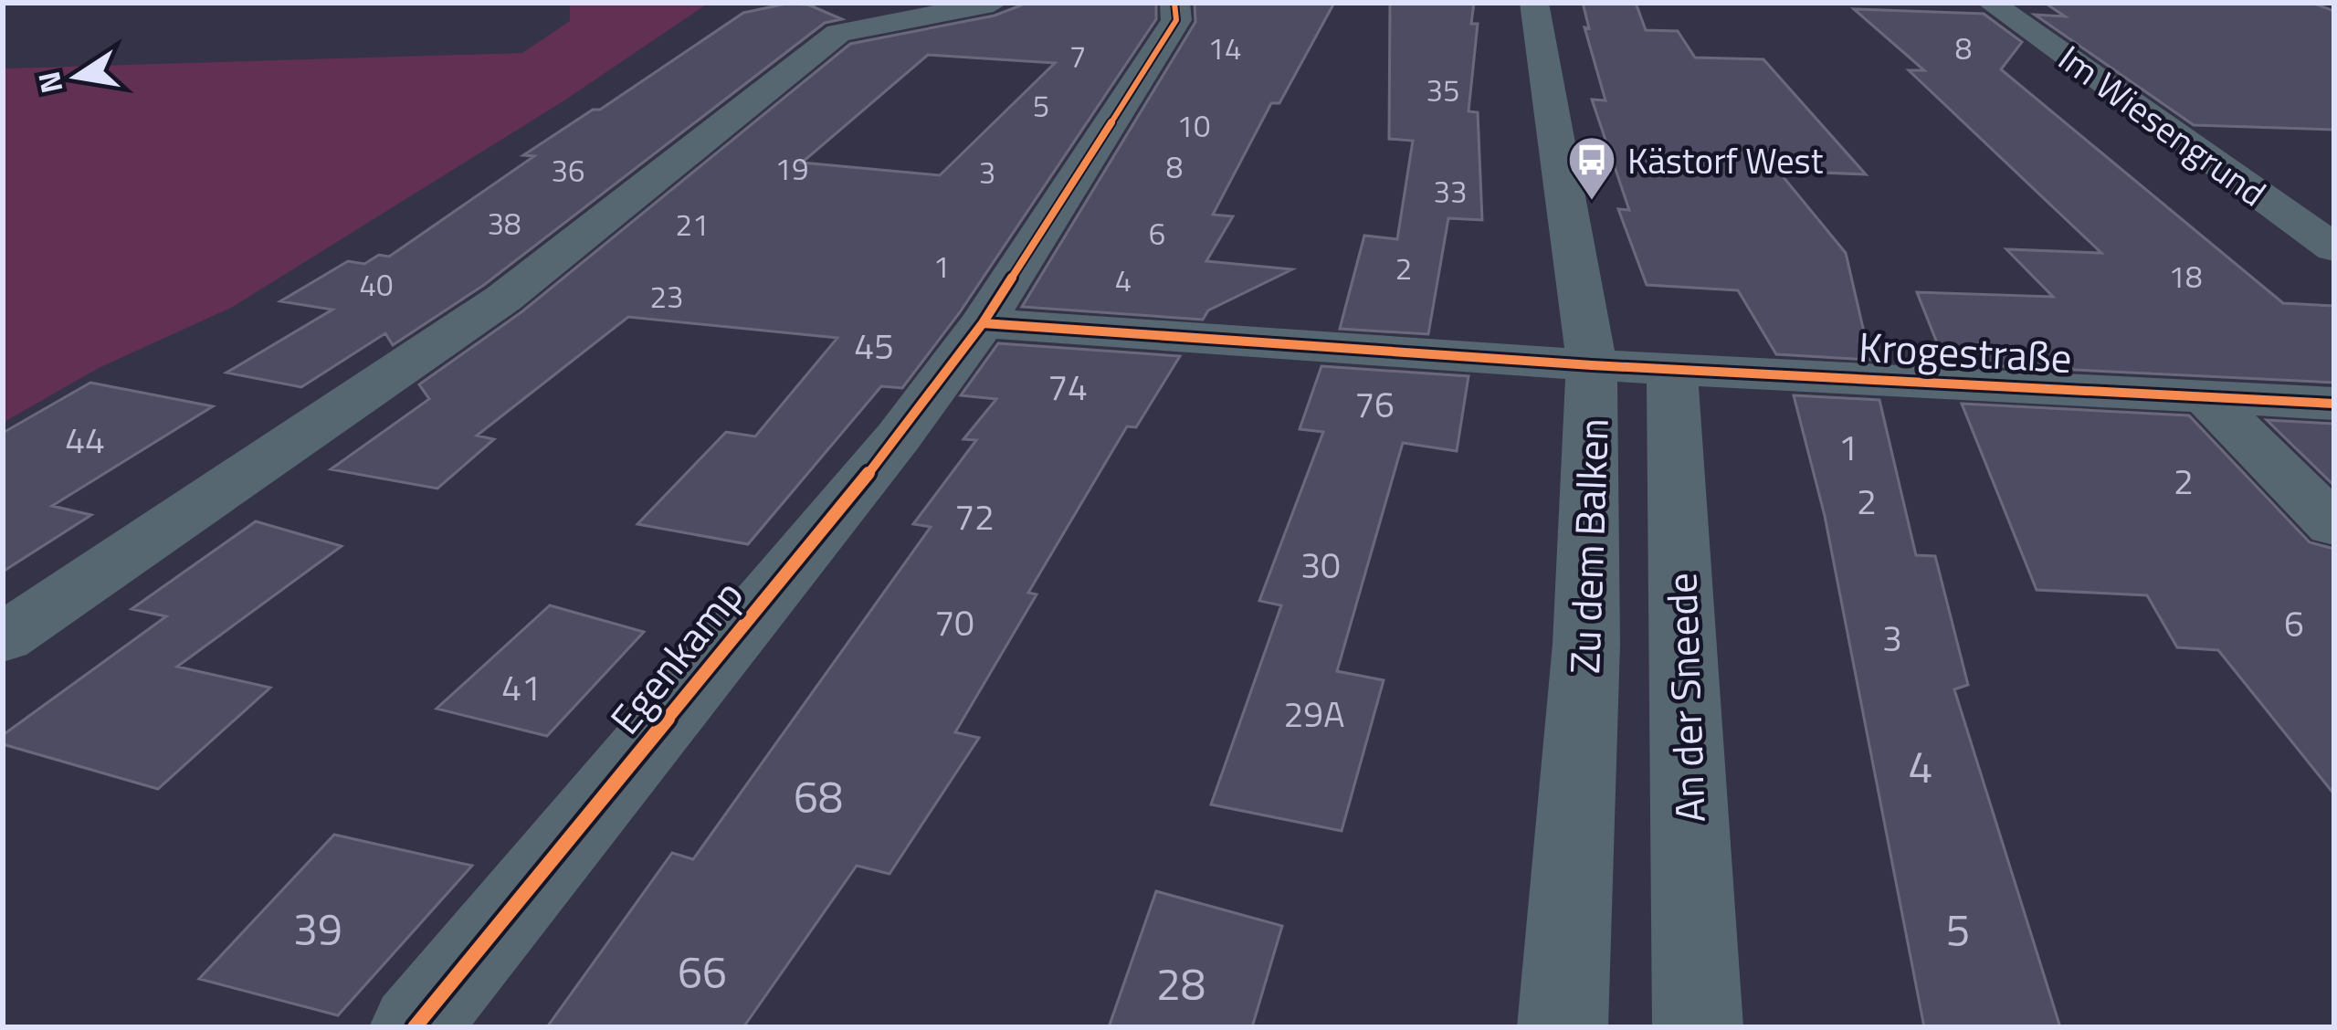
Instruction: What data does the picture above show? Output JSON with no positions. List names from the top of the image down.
{
  "streets": {
    "street": [
      "Im Wiesengrund",
      "Krogestraße",
      "Zu dem Balken",
      "Egenkamp",
      "An der Sneede"
    ]
  },
  "crossings": [
    ["Krogestraße", "Zu dem Balken"],
    ["Krogestraße", "An der Sneede"]
  ],
  "places": {
    "bus stop": ["Kästorf West"]
  },
  "house_numbers": [
    "14",
    "8",
    "7",
    "35",
    "5",
    "10",
    "8",
    "19",
    "36",
    "3",
    "33",
    "38",
    "21",
    "6",
    "1",
    "2",
    "18",
    "4",
    "40",
    "23",
    "45",
    "74",
    "76",
    "44",
    "1",
    "2",
    "2",
    "72",
    "30",
    "70",
    "6",
    "3",
    "41",
    "29A",
    "4",
    "68",
    "39",
    "5",
    "66",
    "28"
  ],
  "north": "left"
}
